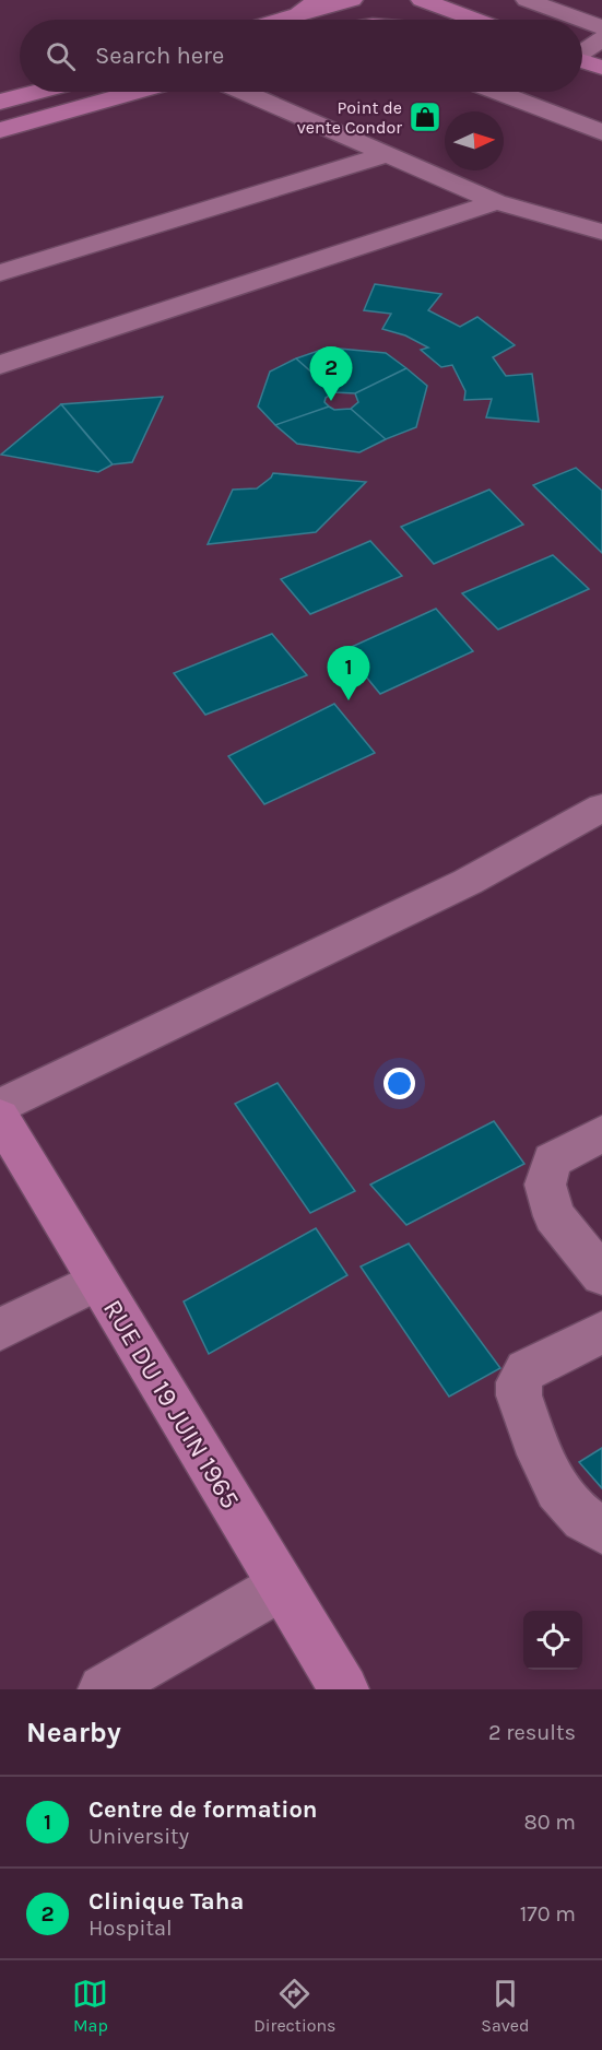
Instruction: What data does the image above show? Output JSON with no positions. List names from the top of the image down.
{
  "streets": {
    "main road": ["RUE DU 19 JUIN 1965"]
  },
  "places": {
    "shop": ["Point de vente Condor"]
  },
  "north": "right",
  "page": {
    "search": "Search here",
    "pins": ["2", "1"],
    "heading": ["Nearby", "2 results"],
    "list": [
      {
        "mark": "1",
        "name": "Centre de formation",
        "note": "University",
        "value": "80 m"
      },
      {
        "mark": "2",
        "name": "Clinique Taha",
        "note": "Hospital",
        "value": "170 m"
      }
    ],
    "nav": ["Map", "Directions", "Saved"]
  }
}
